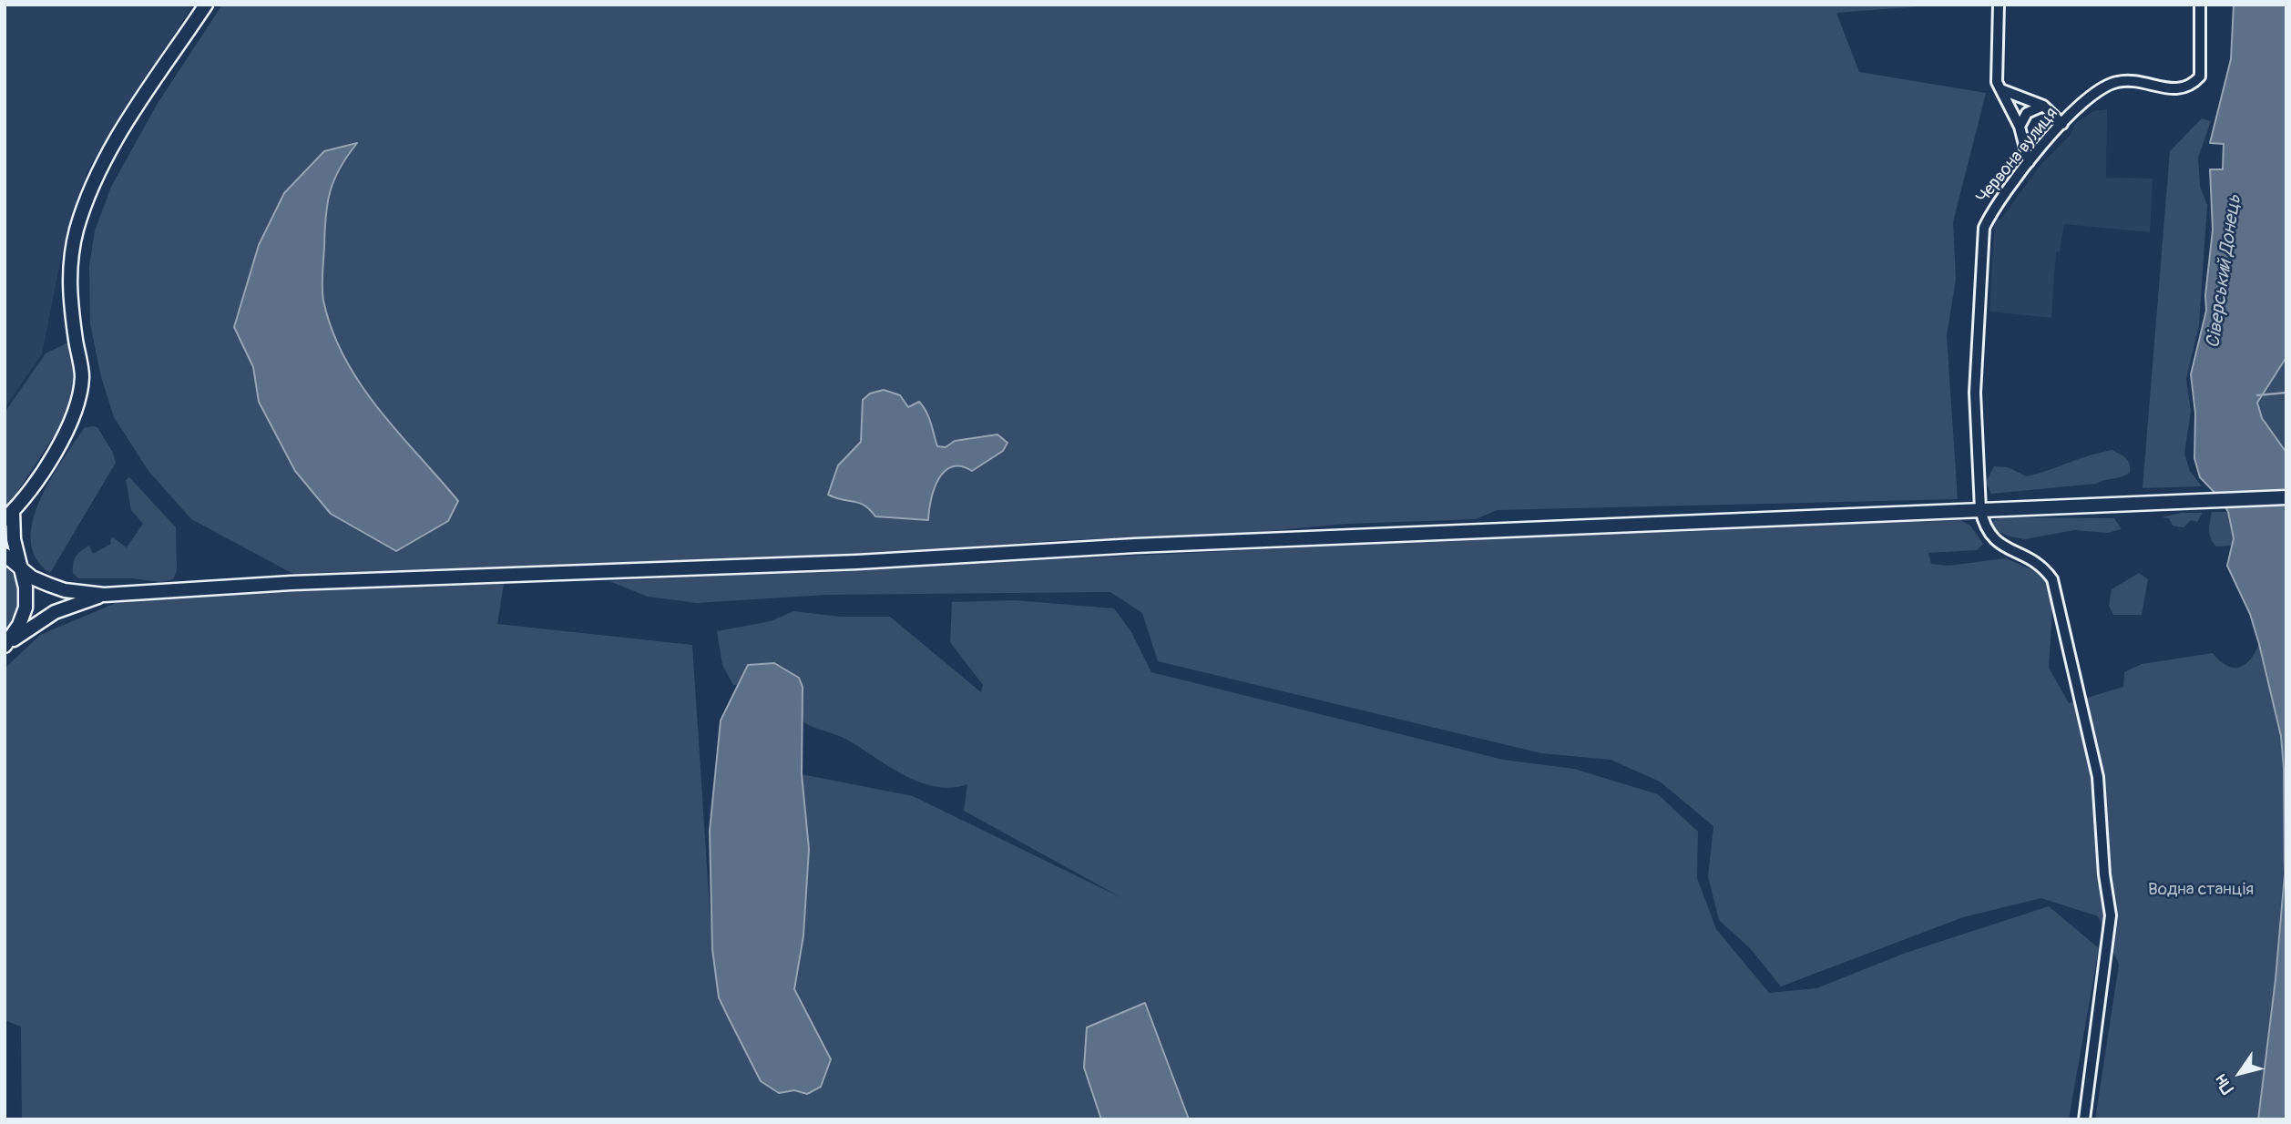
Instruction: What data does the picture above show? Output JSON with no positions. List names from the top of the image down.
{
  "streets": {
    "street": ["Червона вулиця"]
  },
  "water": ["Сіверський Донець"],
  "parks": ["Водна станція"],
  "north": "bottom left"
}
